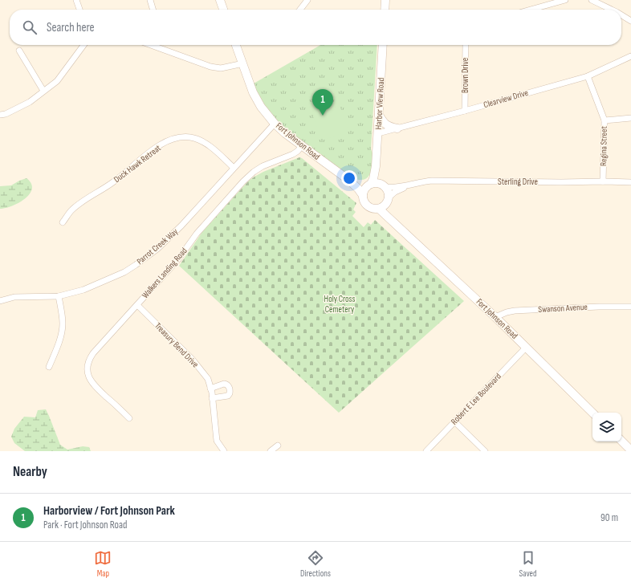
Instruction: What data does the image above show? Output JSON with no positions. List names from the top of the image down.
{
  "streets": {
    "main road": ["Harbor View Road", "Fort Johnson Road"],
    "street": [
      "Brown Drive",
      "Clearview Drive",
      "Regina Street",
      "Duck Hawk Retreat",
      "Sterling Drive",
      "Parrot Creek Way",
      "Walkers Landing Road",
      "Swanson Avenue",
      "Treasury Bend Drive",
      "Robert E Lee Boulevard"
    ]
  },
  "crossings": [
    ["Brown Drive", "Clearview Drive"],
    ["Clearview Drive", "Harbor View Road"],
    ["Clearview Drive", "Regina Street"],
    ["Harbor View Road", "Fort Johnson Road"],
    ["Harbor View Road", "Sterling Drive"],
    ["Fort Johnson Road", "Sterling Drive"],
    ["Fort Johnson Road", "Parrot Creek Way"],
    ["Fort Johnson Road", "Walkers Landing Road"],
    ["Fort Johnson Road", "Swanson Avenue"],
    ["Fort Johnson Road", "Robert E Lee Boulevard"],
    ["Regina Street", "Sterling Drive"],
    ["Duck Hawk Retreat", "Parrot Creek Way"],
    ["Walkers Landing Road", "Treasury Bend Drive"]
  ],
  "parks": ["Holy Cross Cemetery"],
  "page": {
    "search": "Search here",
    "pins": "1",
    "heading": "Nearby",
    "list": [
      {
        "mark": "1",
        "name": "Harborview / Fort Johnson Park",
        "note": "Park · Fort Johnson Road",
        "value": "90 m"
      }
    ],
    "nav": ["Map", "Directions", "Saved"]
  }
}
